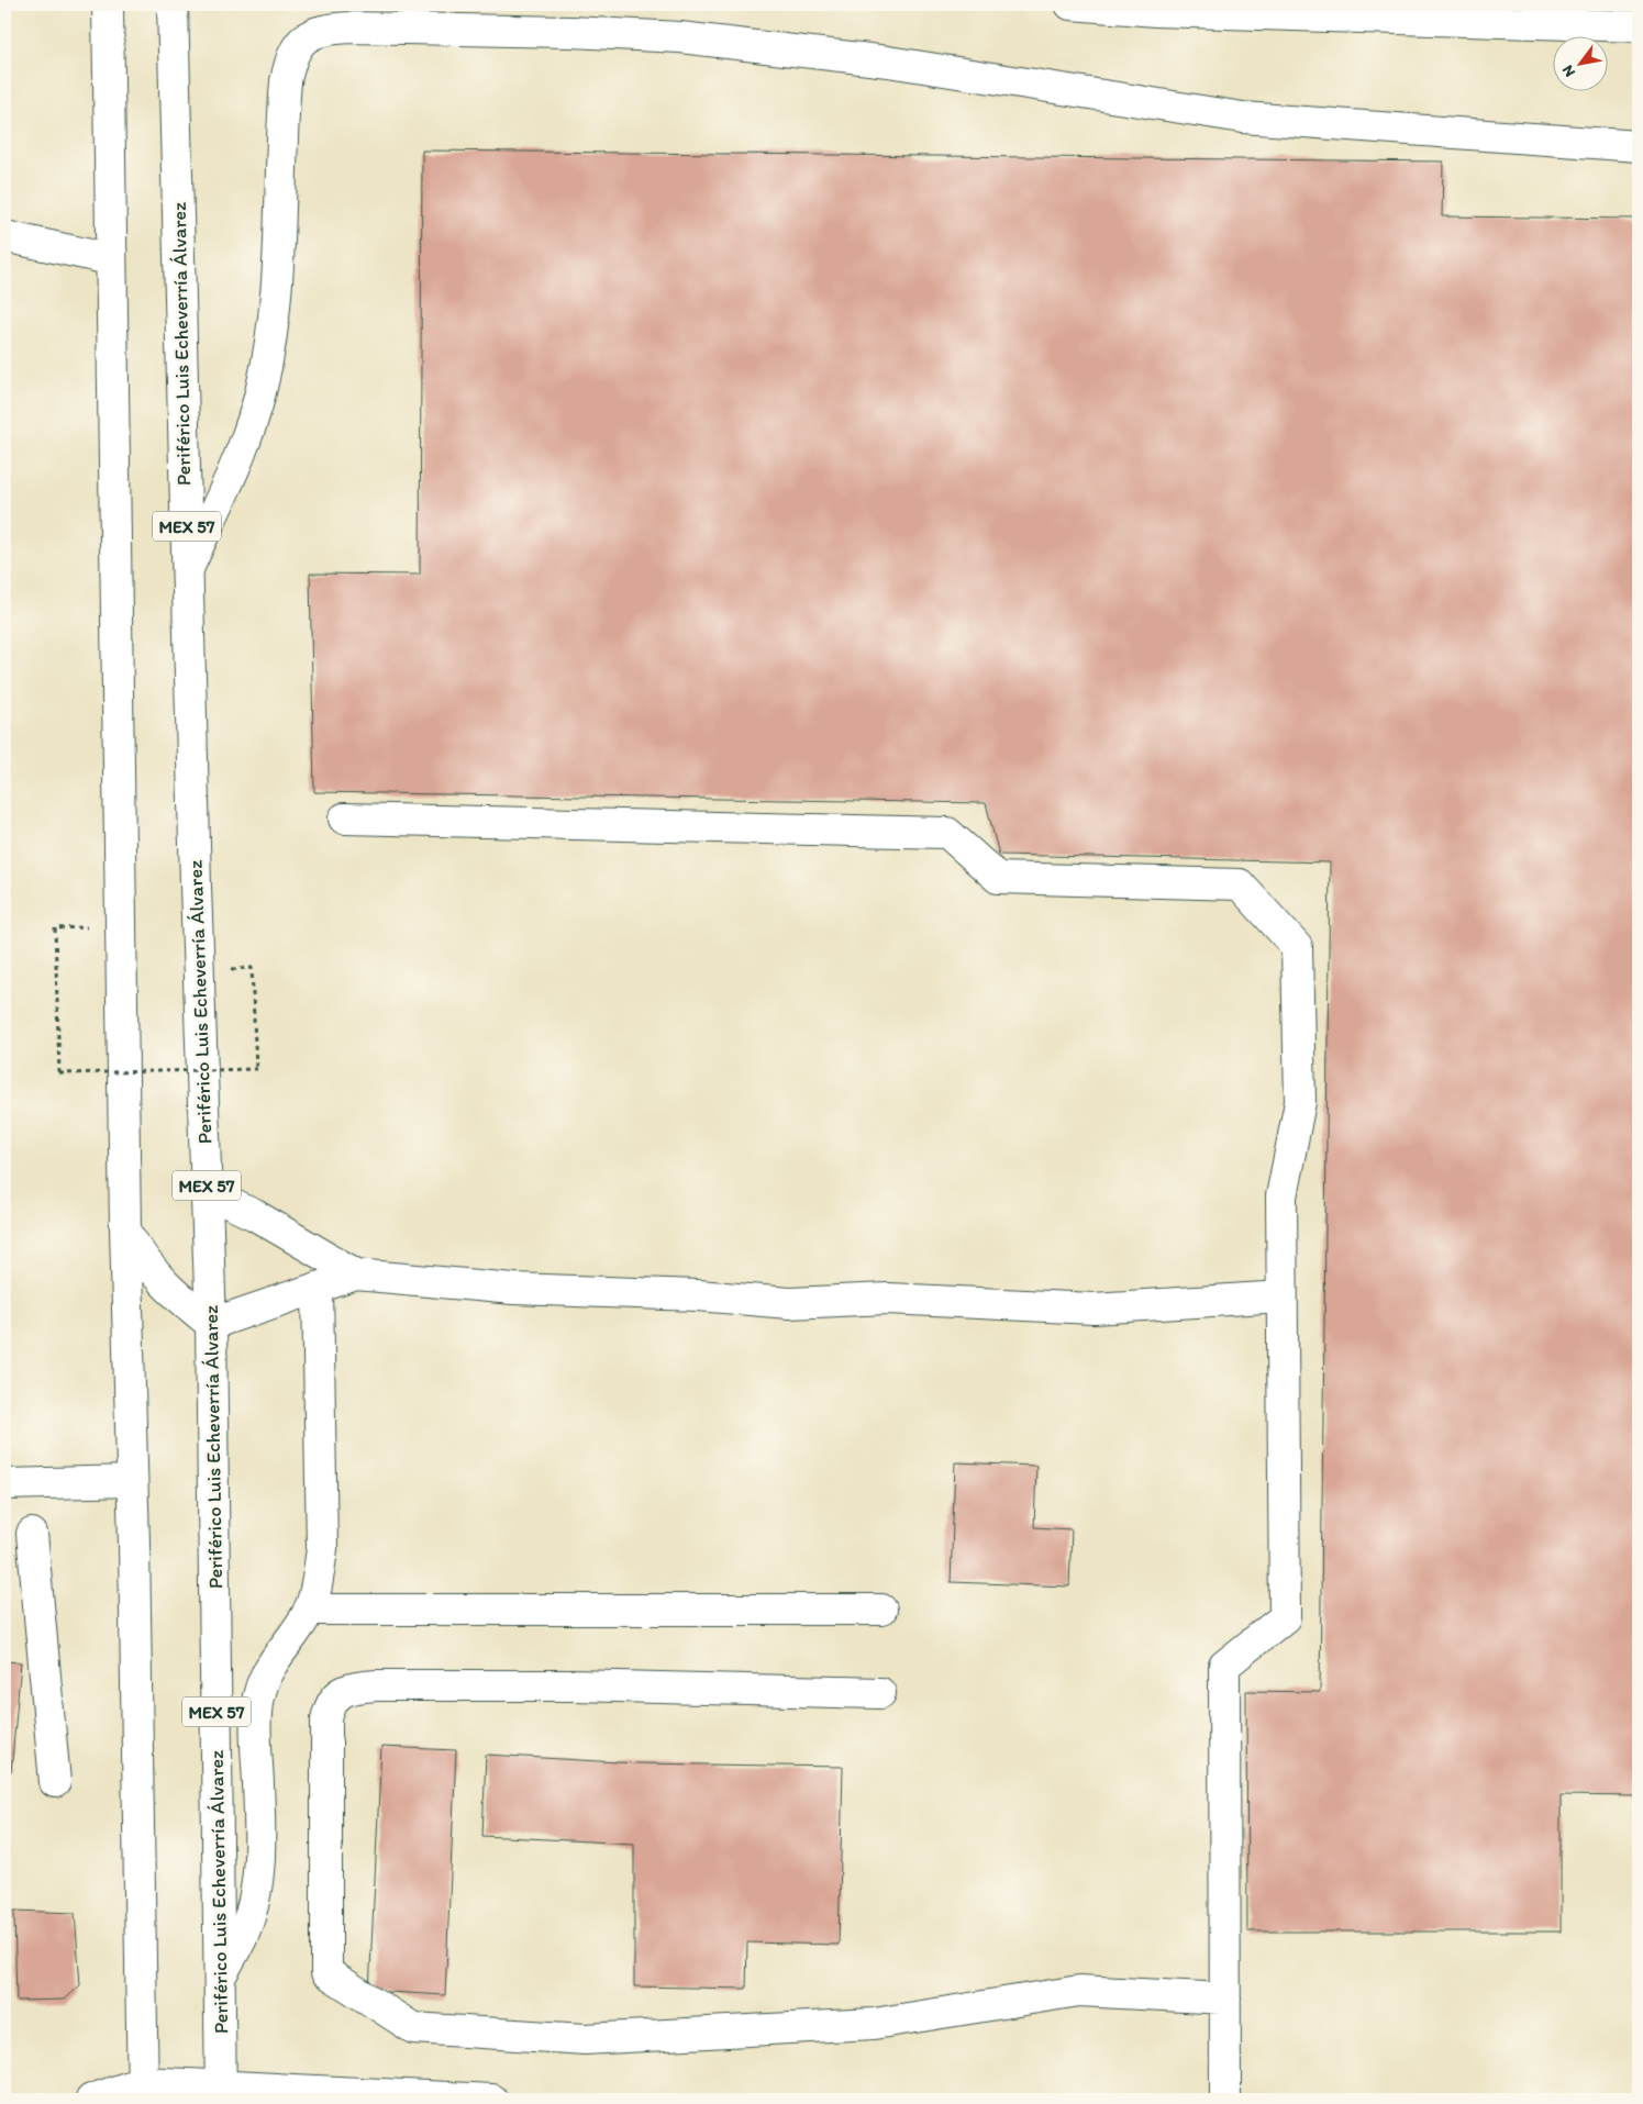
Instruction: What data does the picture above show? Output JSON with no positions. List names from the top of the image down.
{
  "streets": {
    "main road": ["Periférico Luis Echeverría Álvarez", "MEX 57"]
  },
  "north": "bottom left"
}
